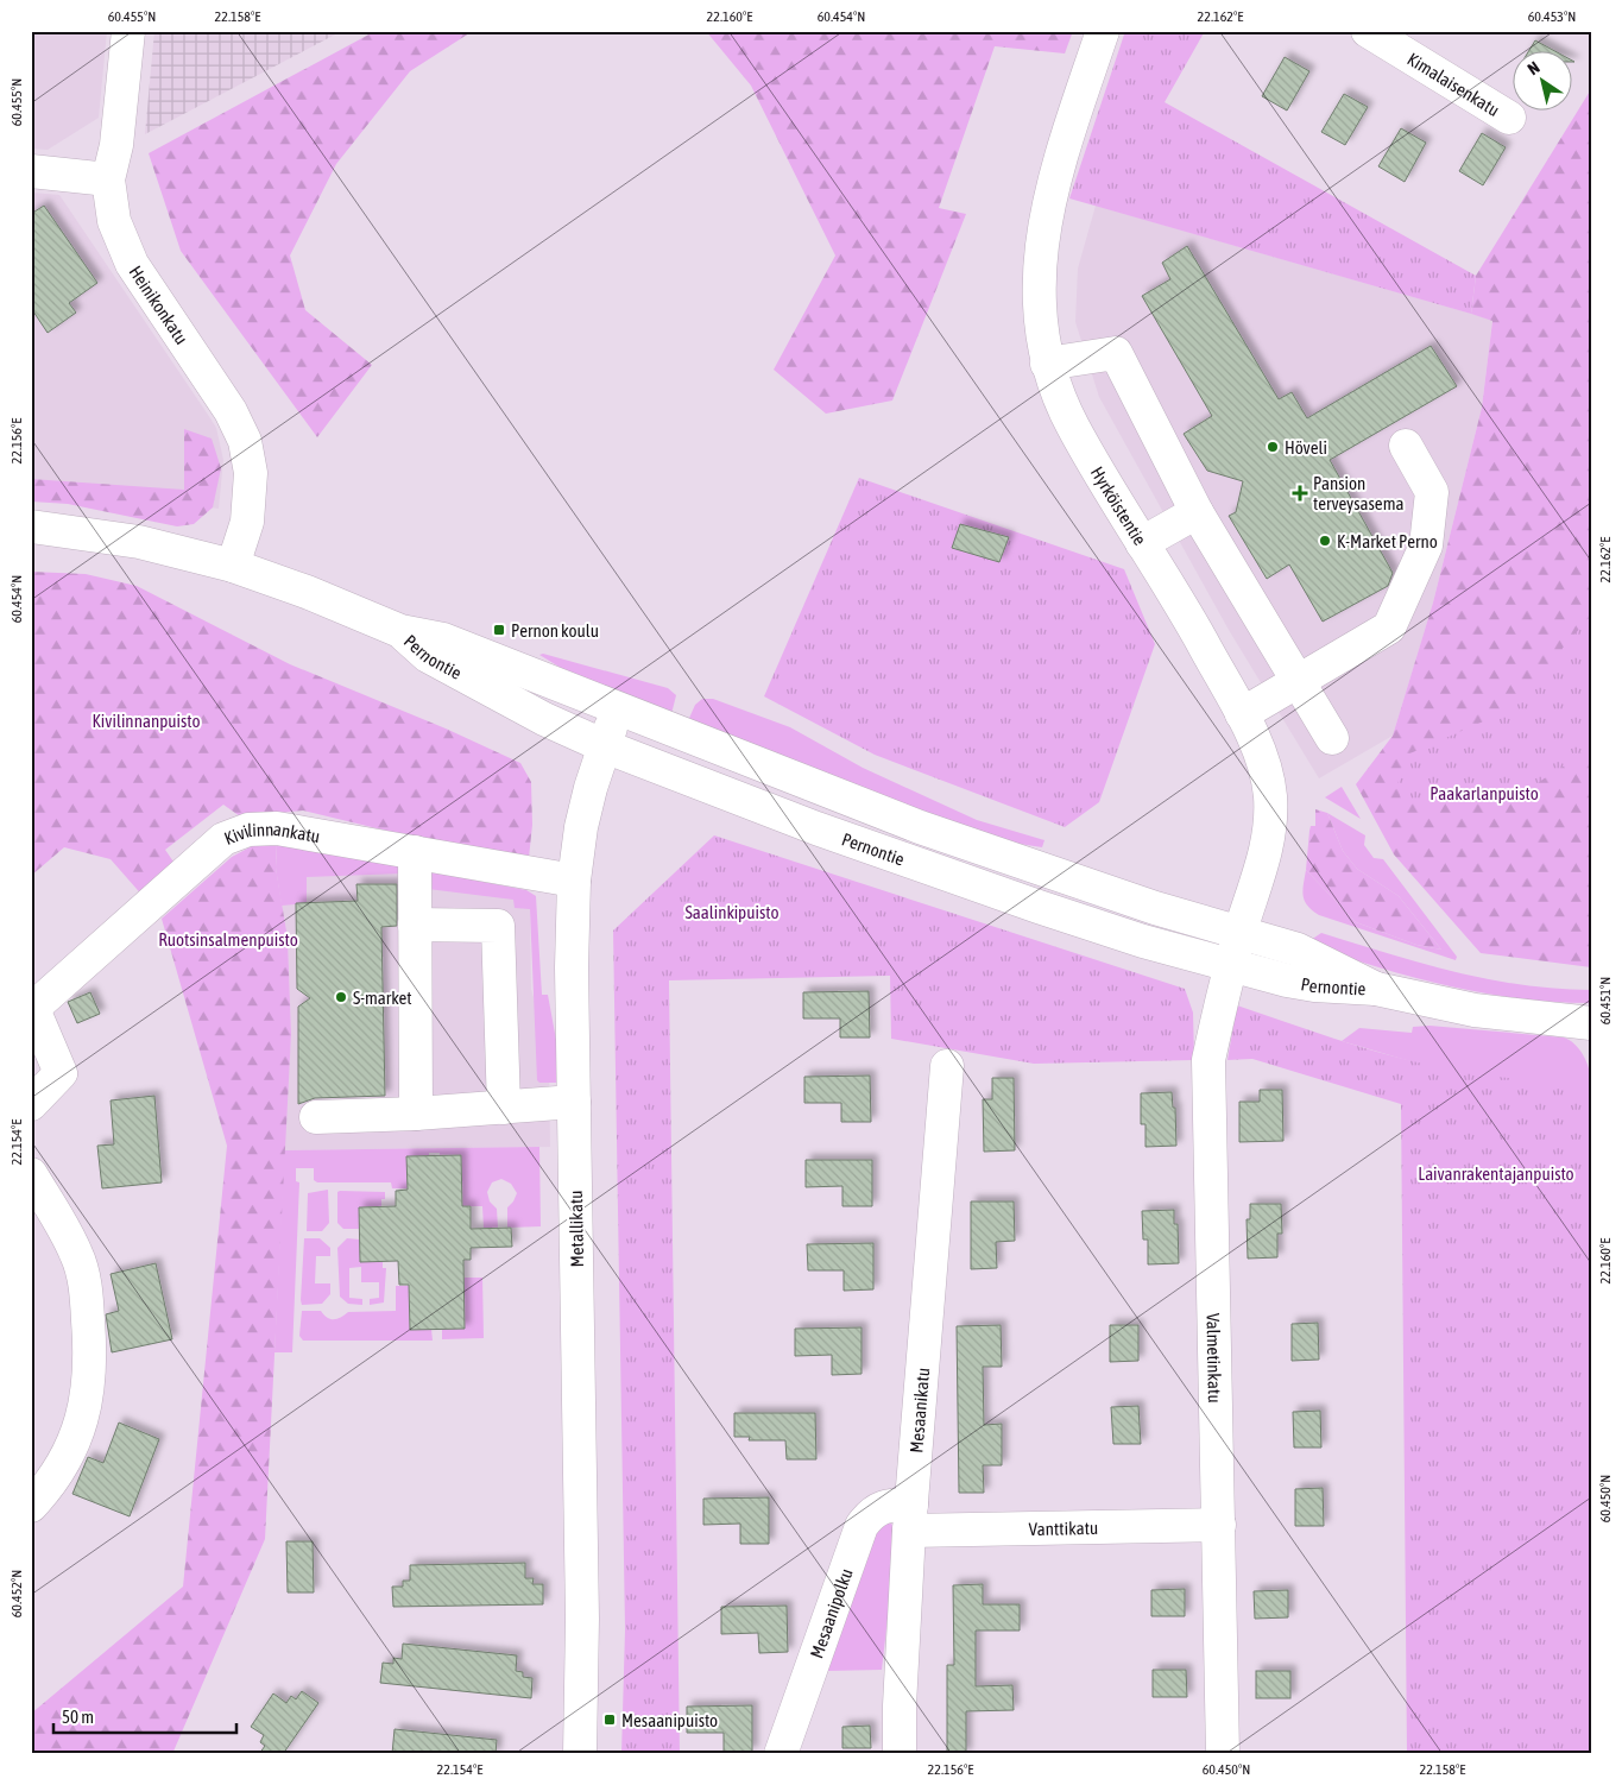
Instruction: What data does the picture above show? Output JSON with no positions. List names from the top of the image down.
{
  "streets": {
    "street": [
      "Kimalaisenkatu",
      "Heinikonkatu",
      "Hyrköistentie",
      "Pernontie",
      "Kivilinnankatu",
      "Metallikatu",
      "Valmetinkatu",
      "Mesaanikatu",
      "Vanttikatu",
      "Mesaanipolku"
    ]
  },
  "crossings": [
    ["Heinikonkatu", "Pernontie"],
    ["Hyrköistentie", "Pernontie"],
    ["Hyrköistentie", "Valmetinkatu"],
    ["Pernontie", "Metallikatu"],
    ["Pernontie", "Valmetinkatu"],
    ["Kivilinnankatu", "Metallikatu"],
    ["Valmetinkatu", "Vanttikatu"],
    ["Mesaanikatu", "Vanttikatu"],
    ["Mesaanikatu", "Mesaanipolku"],
    ["Vanttikatu", "Mesaanipolku"]
  ],
  "parks": [
    "Kivilinnanpuisto",
    "Paakarlanpuisto",
    "Saalinkipuisto",
    "Ruotsinsalmenpuisto",
    "Laivanrakentajanpuisto"
  ],
  "places": {
    "other": ["Höveli", "K-Market Perno", "S-market"],
    "health": ["Pansion terveysasema"],
    "transit": ["Pernon koulu", "Mesaanipuisto"]
  },
  "scale_bar": "50 m",
  "north": "top left",
  "coordinates": [
    "60.455°N",
    "22.158°E",
    "22.160°E",
    "60.454°N",
    "22.162°E",
    "60.453°N",
    "22.156°E",
    "60.451°N",
    "22.154°E",
    "60.450°N",
    "60.452°N"
  ]
}
